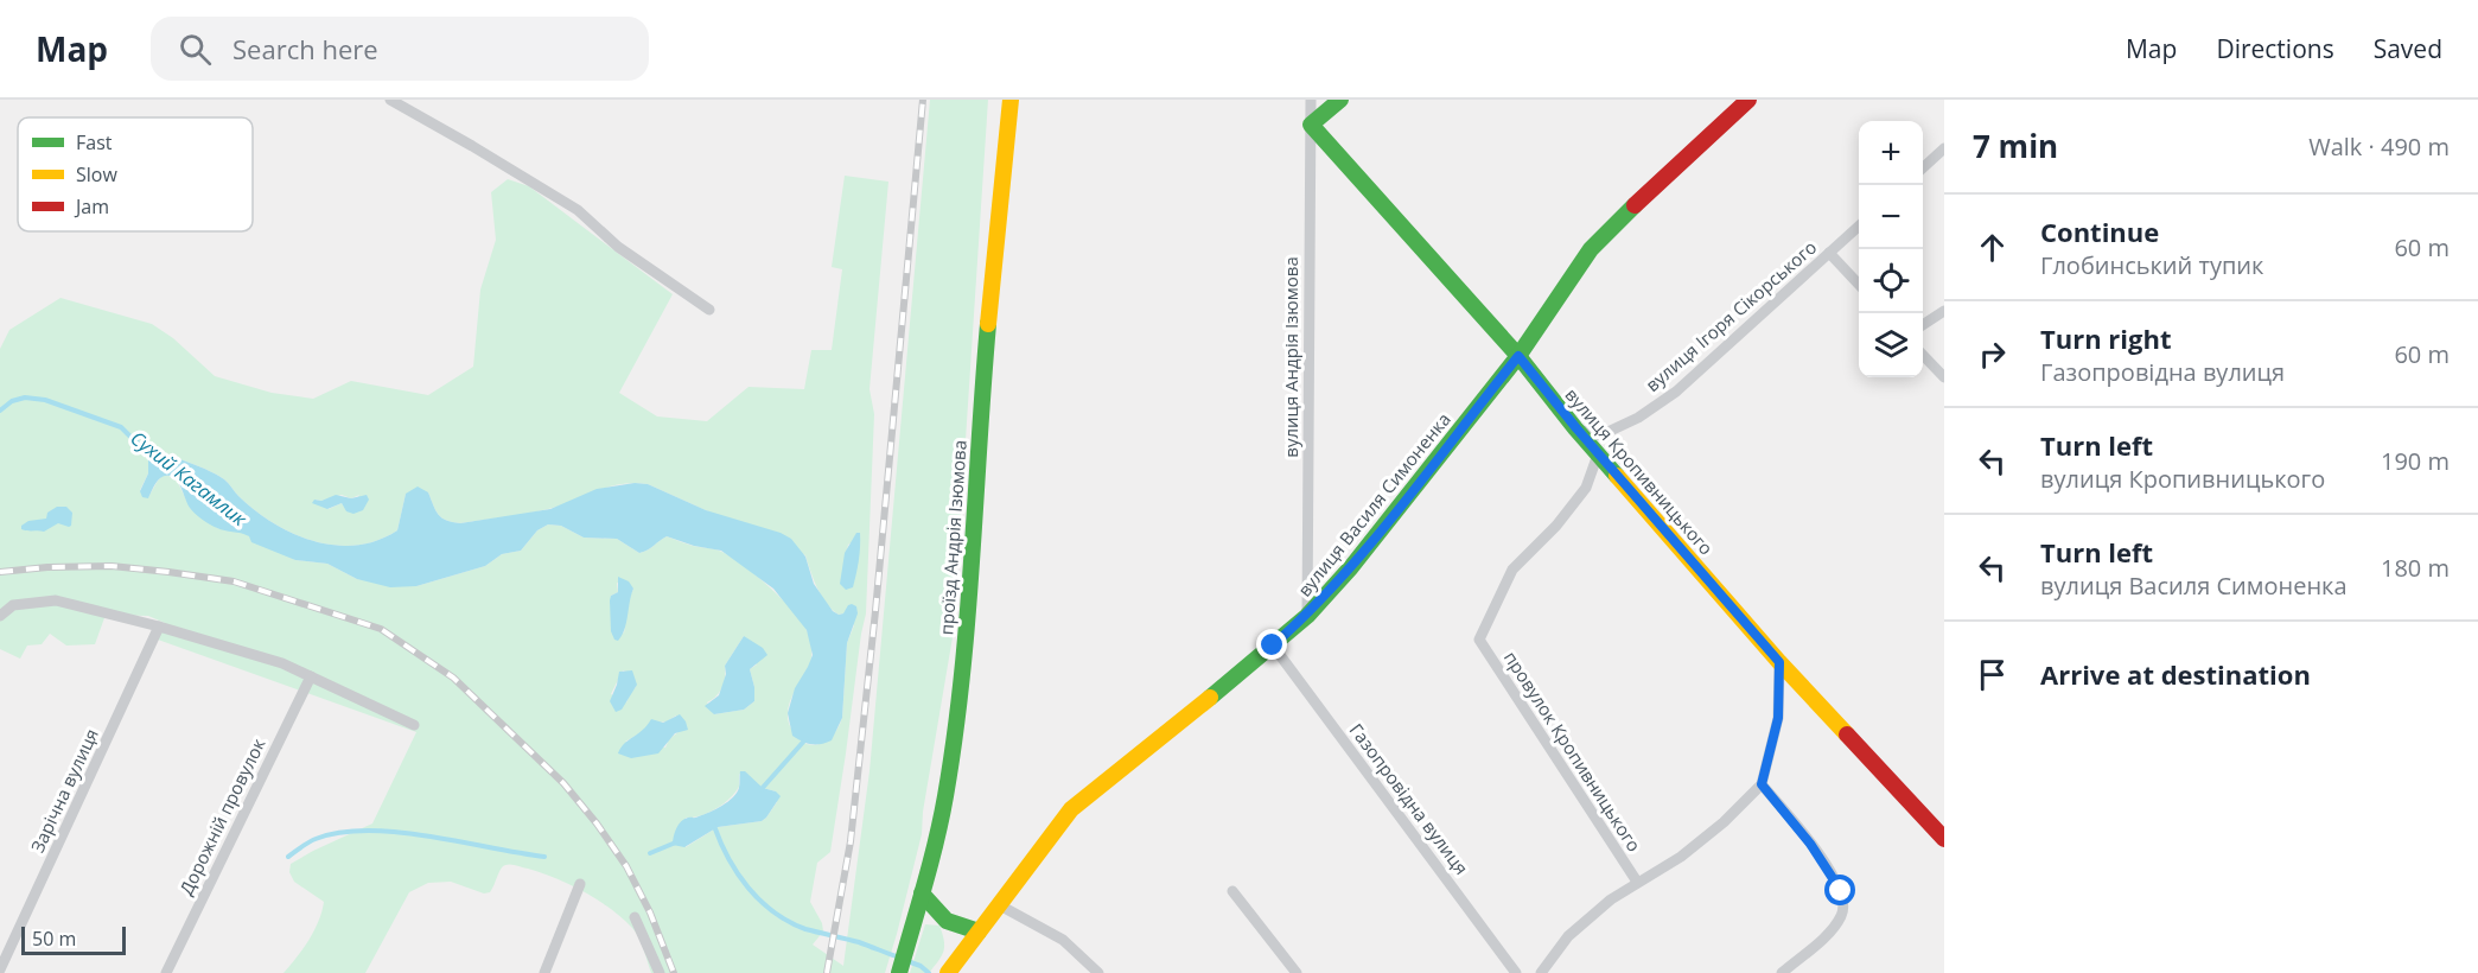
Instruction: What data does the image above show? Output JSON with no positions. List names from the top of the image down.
{
  "streets": {
    "street": [
      "вулиця Ігоря Сікорського",
      "вулиця Андрія Ізюмова",
      "вулиця Кропивницького",
      "вулиця Василя Симоненка",
      "проїзд Андрія Ізюмова",
      "провулок Кропивницького",
      "Зарічна вулиця",
      "Газопровідна вулиця",
      "Дорожній провулок"
    ]
  },
  "crossings": [
    ["вулиця Ігоря Сікорського", "вулиця Кропивницького"],
    ["вулиця Андрія Ізюмова", "вулиця Кропивницького"],
    ["вулиця Андрія Ізюмова", "вулиця Василя Симоненка"],
    ["вулиця Кропивницького", "вулиця Василя Симоненка"],
    ["вулиця Кропивницького", "провулок Кропивницького"],
    ["вулиця Василя Симоненка", "Газопровідна вулиця"]
  ],
  "water": ["Сухий Кагамлик"],
  "legend": ["Fast", "Slow", "Jam"],
  "scale_bar": "50 m",
  "page": {
    "header": "Map",
    "search": "Search here",
    "nav": ["Map", "Directions", "Saved"],
    "heading": ["7 min", "Walk · 490 m"],
    "map_buttons": ["+", "−"],
    "list": [
      ["Continue", "Глобинський тупик", "60 m"],
      ["Turn right", "Газопровідна вулиця", "60 m"],
      ["Turn left", "вулиця Кропивницького", "190 m"],
      ["Turn left", "вулиця Василя Симоненка", "180 m"],
      "Arrive at destination"
    ],
    "scale": "50 m"
  }
}
